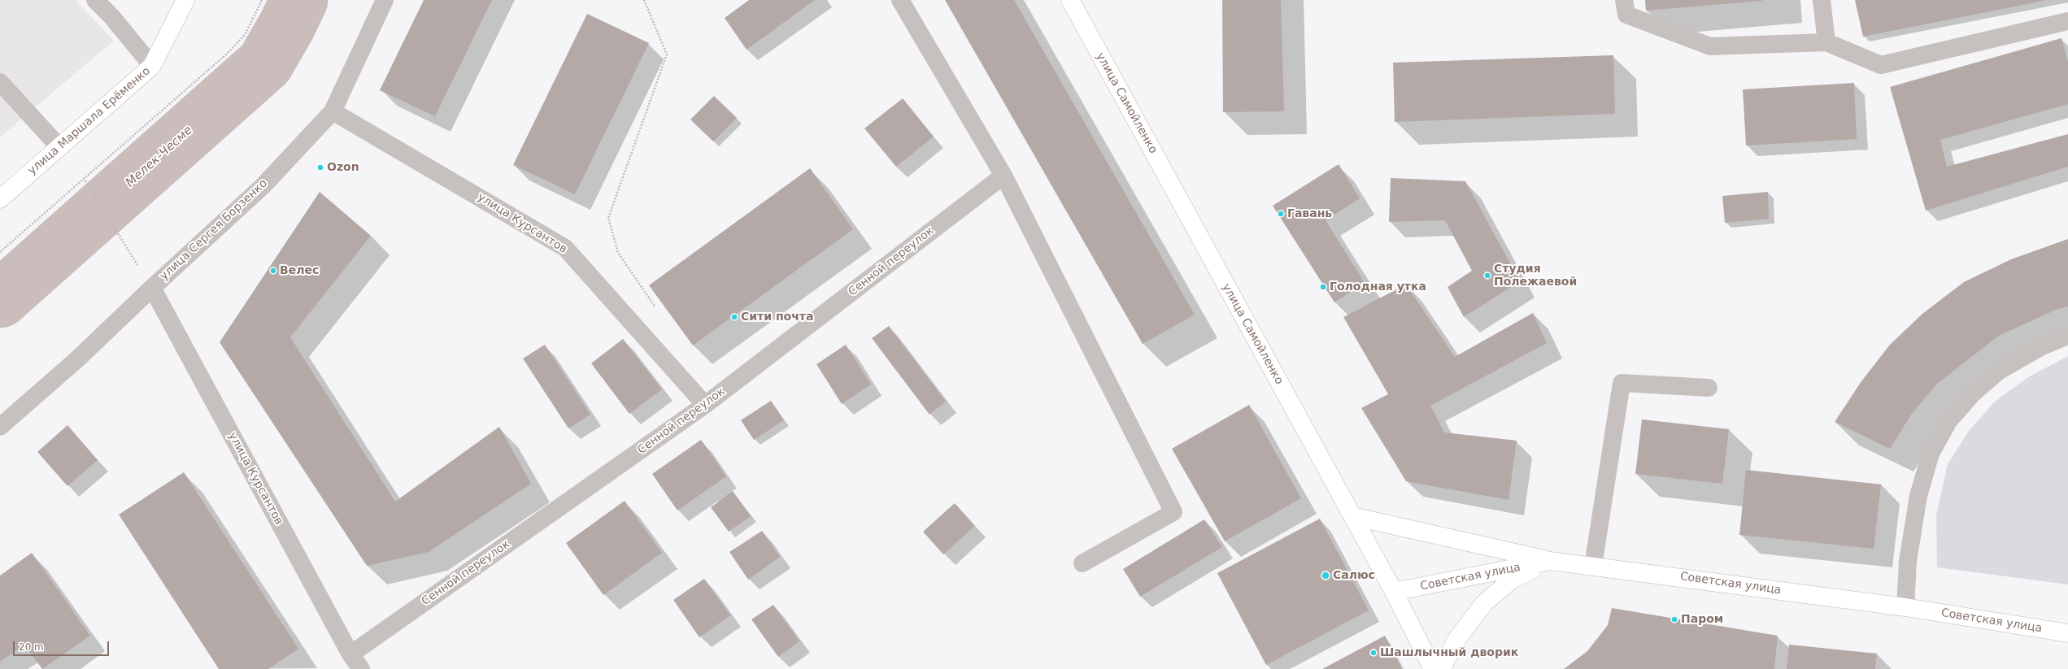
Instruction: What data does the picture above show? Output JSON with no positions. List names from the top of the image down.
{
  "streets": {
    "main road": ["улица Самойленко", "улица Маршала Ерёменко", "Советская улица"],
    "street": ["улица Курсантов", "улица Сергея Борзенко", "Сенной переулок"]
  },
  "crossings": [
    ["улица Самойленко", "Советская улица"],
    ["улица Курсантов", "улица Сергея Борзенко"],
    ["улица Курсантов", "Сенной переулок"]
  ],
  "water": ["Мелек-Чесме"],
  "places": [
    "Ozon",
    "Гавань",
    "Велес",
    "Студия Полежаевой",
    "Голодная утка",
    "Сити почта",
    "Салюс",
    "Паром",
    "Шашлычный дворик"
  ],
  "scale_bar": "20 m"
}
